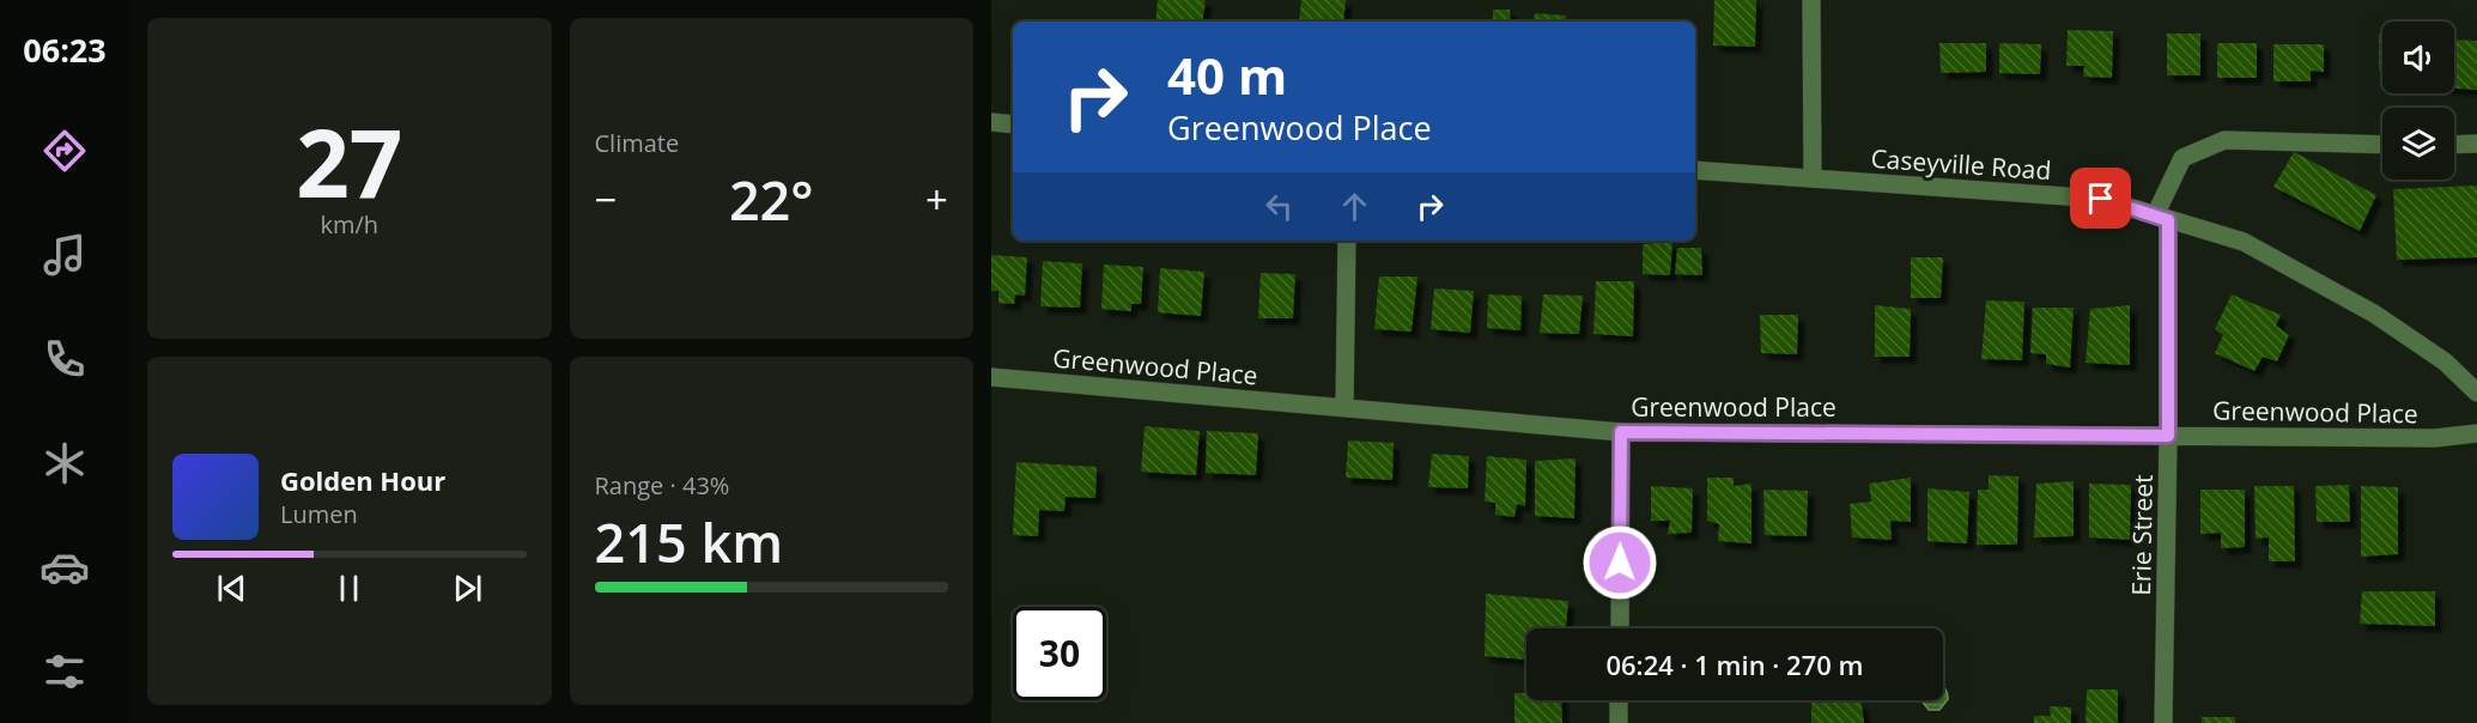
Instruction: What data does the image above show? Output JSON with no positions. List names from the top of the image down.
{
  "streets": {
    "street": ["Caseyville Road", "Greenwood Place", "Erie Street"]
  },
  "crossings": [
    ["Caseyville Road", "Erie Street"],
    ["Greenwood Place", "Erie Street"]
  ],
  "page": {
    "tabs": "06:23",
    "tile": [
      ["27", "km/h"],
      "Climate",
      ["Range · 43%", "215 km"]
    ],
    "turn": ["40 m", "Greenwood Place"],
    "heat": ["−", "22°", "+"],
    "song": ["Golden Hour", "Lumen"],
    "limit": "30",
    "trip": "06:24 · 1 min · 270 m"
  }
}
